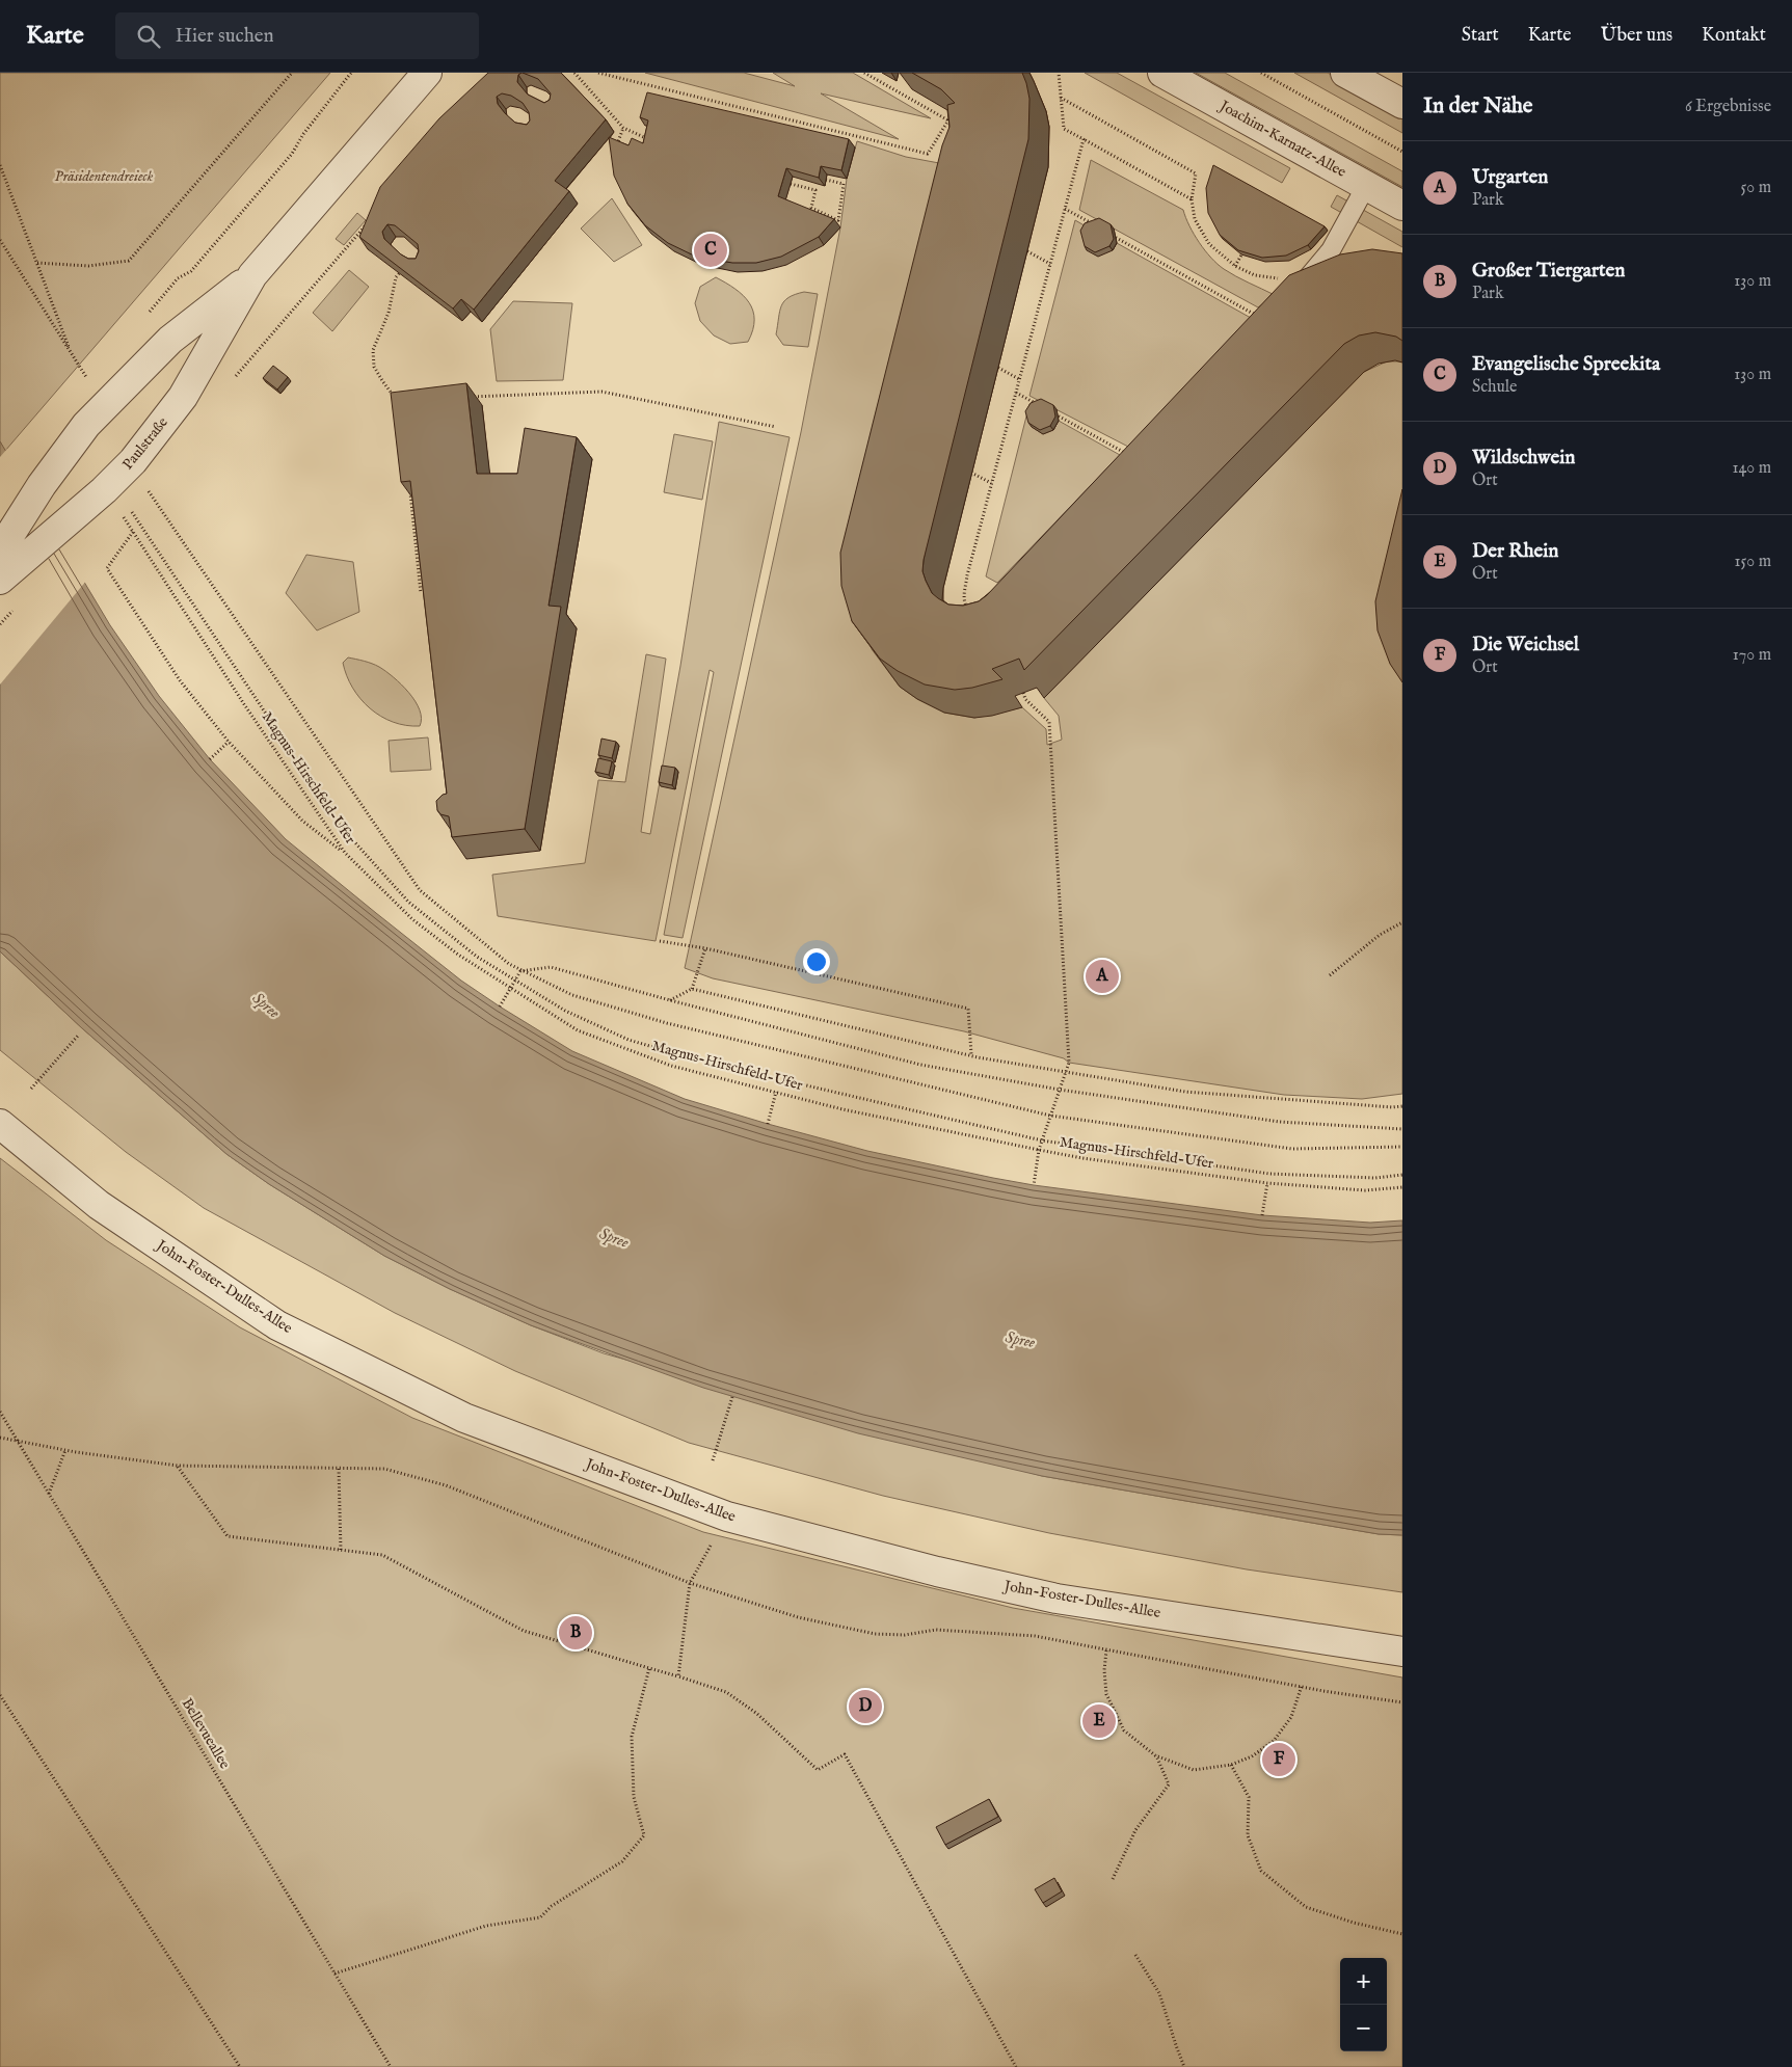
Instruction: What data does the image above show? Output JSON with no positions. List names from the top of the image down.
{
  "streets": {
    "street": ["Joachim-Karnatz-Allee", "Paulstraße", "John-Foster-Dulles-Allee"],
    "path": ["Magnus-Hirschfeld-Ufer", "Bellevueallee"]
  },
  "water": ["Spree"],
  "parks": ["Präsidentendreieck"],
  "page": {
    "header": "Karte",
    "search": "Hier suchen",
    "nav": [
      "Start",
      "Karte",
      "Über uns",
      "Kontakt"
    ],
    "heading": ["In der Nähe", "6 Ergebnisse"],
    "list": [
      {
        "mark": "A",
        "name": "Urgarten",
        "note": "Park",
        "value": "50 m"
      },
      {
        "mark": "B",
        "name": "Großer Tiergarten",
        "note": "Park",
        "value": "130 m"
      },
      {
        "mark": "C",
        "name": "Evangelische Spreekita",
        "note": "Schule",
        "value": "130 m"
      },
      {
        "mark": "D",
        "name": "Wildschwein",
        "note": "Ort",
        "value": "140 m"
      },
      {
        "mark": "E",
        "name": "Der Rhein",
        "note": "Ort",
        "value": "150 m"
      },
      {
        "mark": "F",
        "name": "Die Weichsel",
        "note": "Ort",
        "value": "170 m"
      }
    ],
    "pins": [
      "C",
      "A",
      "B",
      "D",
      "E",
      "F"
    ],
    "map_buttons": ["+", "−"]
  }
}
